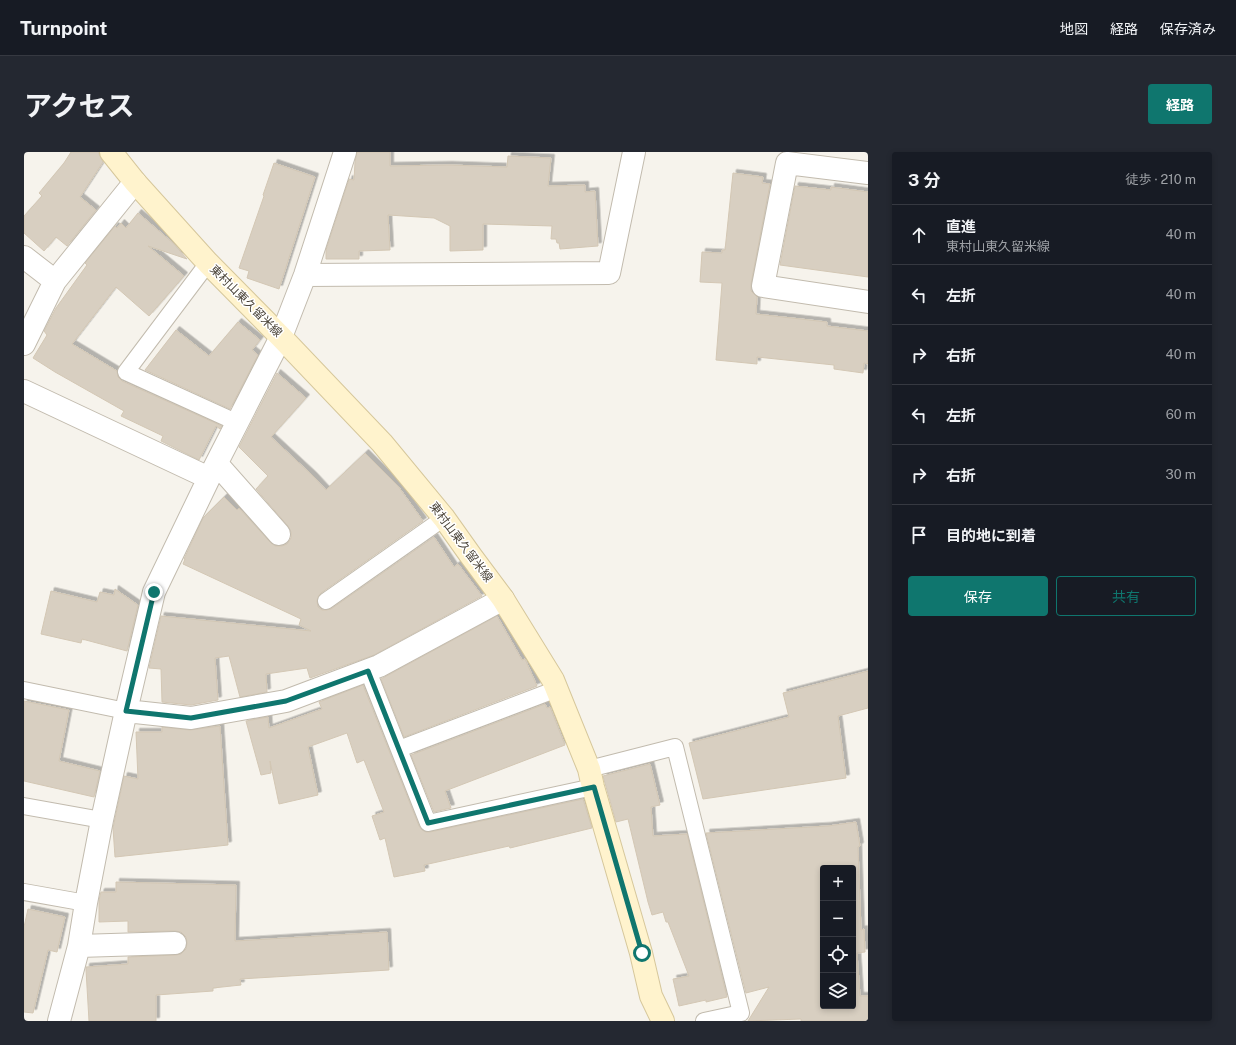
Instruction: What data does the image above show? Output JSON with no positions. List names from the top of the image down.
{
  "streets": {
    "main road": ["東村山東久留米線"]
  },
  "page": {
    "header": "Turnpoint",
    "nav": ["地図", "経路", "保存済み"],
    "title": "アクセス",
    "buttons": [
      "経路",
      ["保存", "共有"]
    ],
    "heading": ["3 分", "徒歩 · 210 m"],
    "list": [
      ["直進", "東村山東久留米線", "40 m"],
      ["左折", "40 m"],
      ["右折", "40 m"],
      ["左折", "60 m"],
      ["右折", "30 m"],
      "目的地に到着"
    ],
    "map_buttons": ["+", "−"]
  }
}
